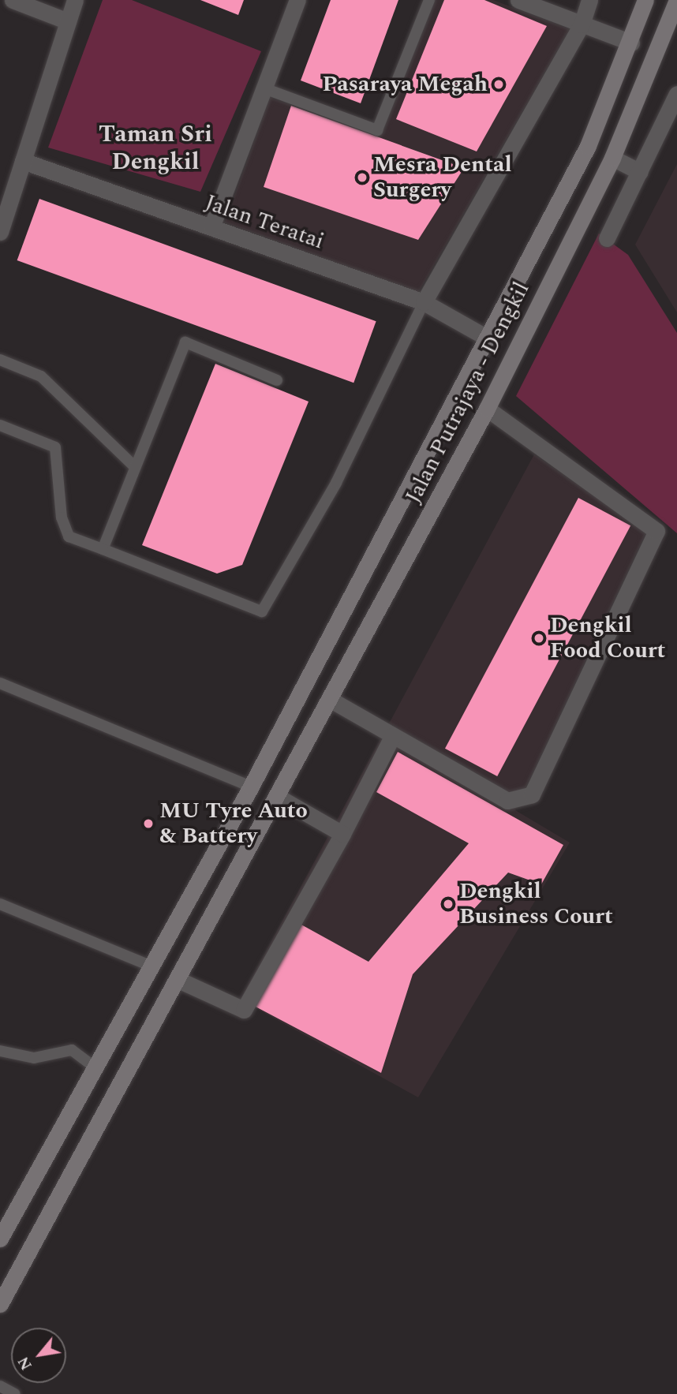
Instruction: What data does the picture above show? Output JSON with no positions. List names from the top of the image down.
{
  "streets": {
    "main road": ["Jalan Putrajaya - Dengkil"],
    "street": ["Jalan Teratai"]
  },
  "crossings": [
    ["Jalan Teratai", "Jalan Putrajaya - Dengkil"]
  ],
  "districts": ["Taman Sri Dengkil"],
  "places": [
    "Pasaraya Megah",
    "Mesra Dental Surgery",
    "Dengkil Food Court",
    "MU Tyre Auto & Battery",
    "Dengkil Business Court"
  ],
  "north": "bottom left"
}
